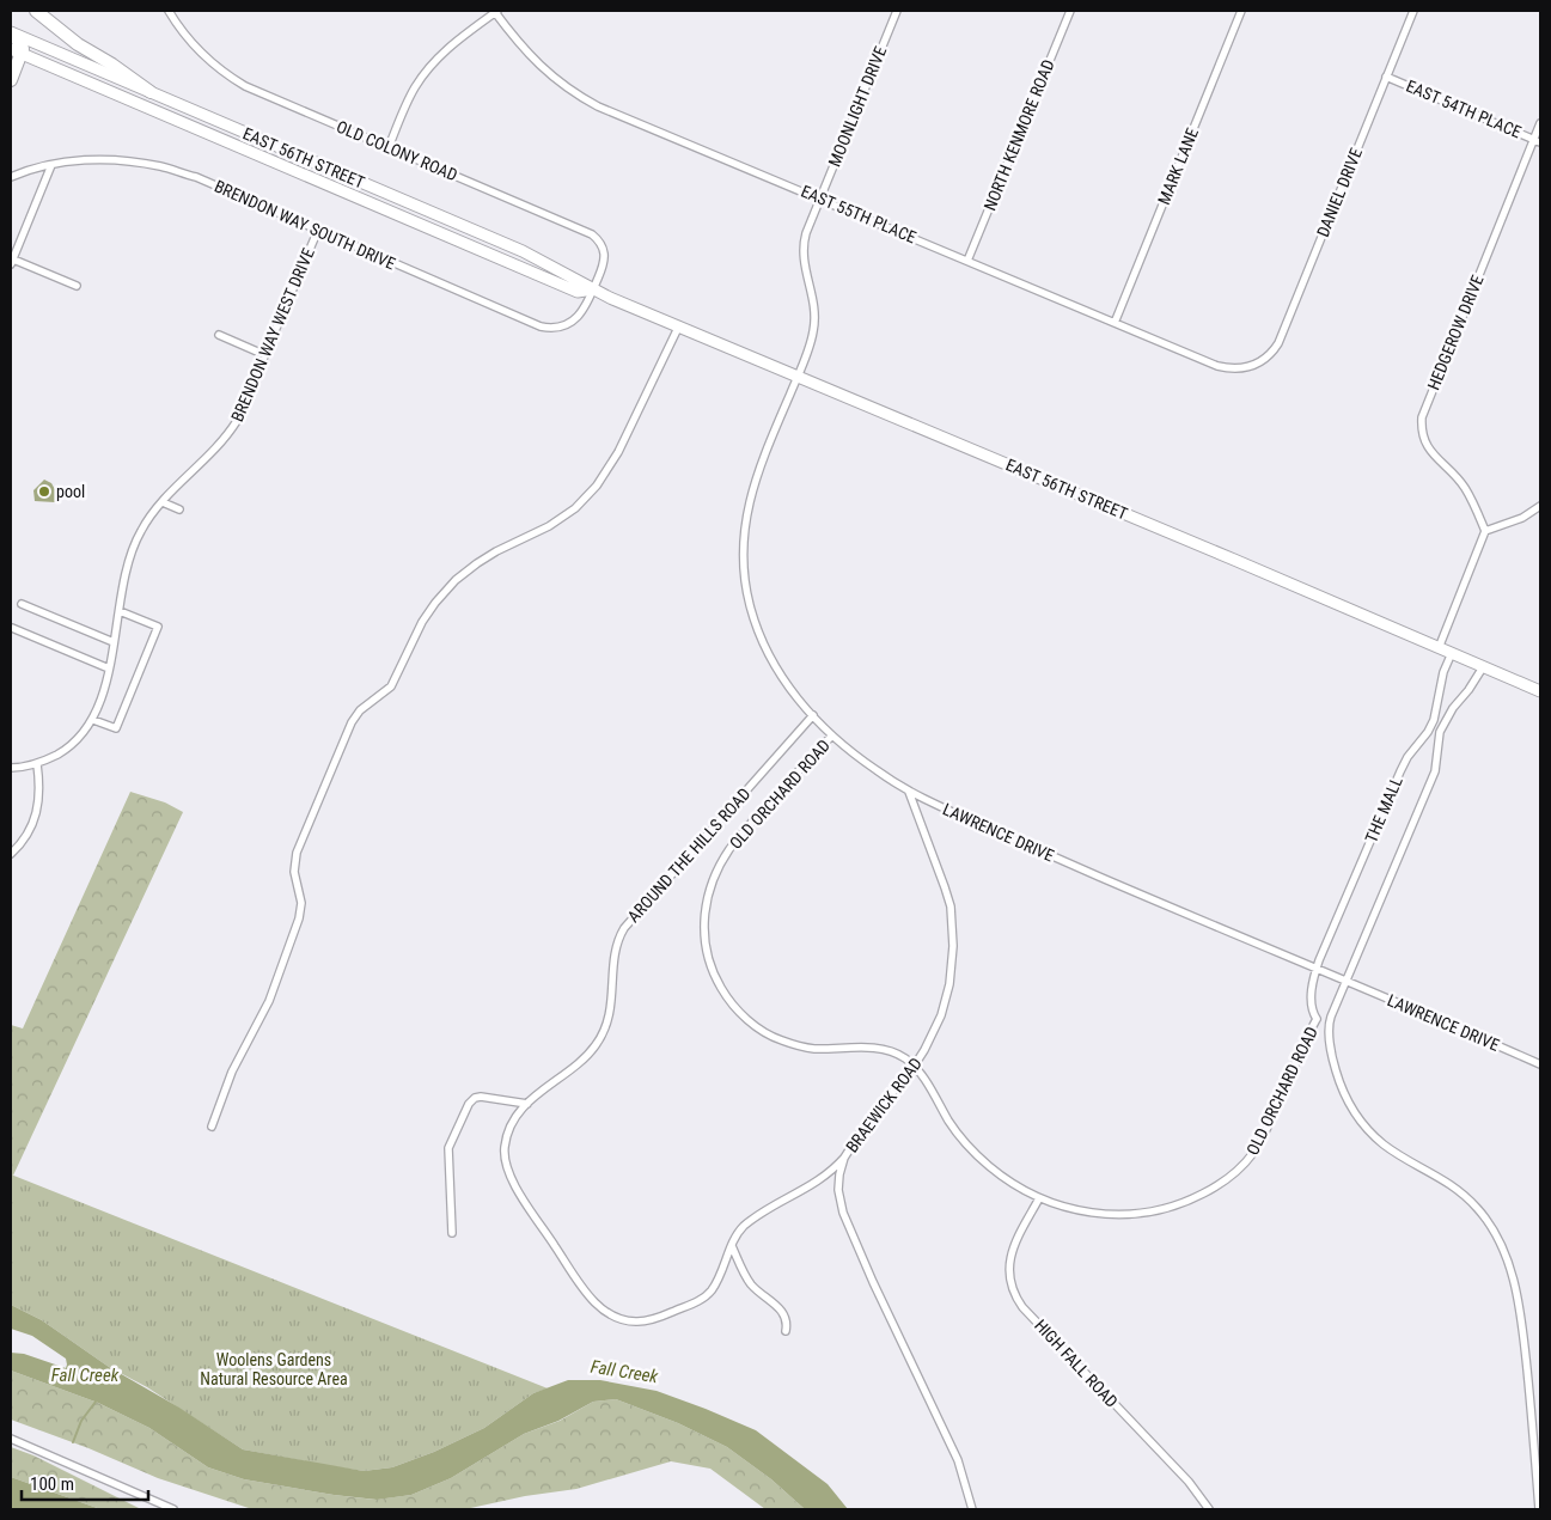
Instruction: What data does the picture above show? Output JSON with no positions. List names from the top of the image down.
{
  "streets": {
    "main road": ["EAST 56TH STREET"],
    "street": [
      "MOONLIGHT DRIVE",
      "EAST 54TH PLACE",
      "NORTH KENMORE ROAD",
      "OLD COLONY ROAD",
      "MARK LANE",
      "DANIEL DRIVE",
      "EAST 55TH PLACE",
      "BRENDON WAY SOUTH DRIVE",
      "HEDGEROW DRIVE",
      "BRENDON WAY WEST DRIVE",
      "OLD ORCHARD ROAD",
      "THE MALL",
      "LAWRENCE DRIVE",
      "AROUND THE HILLS ROAD",
      "BRAEWICK ROAD",
      "HIGH FALL ROAD"
    ]
  },
  "crossings": [
    ["MOONLIGHT DRIVE", "EAST 56TH STREET"],
    ["MOONLIGHT DRIVE", "EAST 55TH PLACE"],
    ["MOONLIGHT DRIVE", "LAWRENCE DRIVE"],
    ["EAST 54TH PLACE", "DANIEL DRIVE"],
    ["EAST 54TH PLACE", "HEDGEROW DRIVE"],
    ["NORTH KENMORE ROAD", "EAST 55TH PLACE"],
    ["OLD COLONY ROAD", "EAST 56TH STREET"],
    ["OLD COLONY ROAD", "BRENDON WAY SOUTH DRIVE"],
    ["EAST 56TH STREET", "BRENDON WAY SOUTH DRIVE"],
    ["EAST 56TH STREET", "THE MALL"],
    ["EAST 56TH STREET", "LAWRENCE DRIVE"],
    ["MARK LANE", "EAST 55TH PLACE"],
    ["DANIEL DRIVE", "EAST 55TH PLACE"],
    ["BRENDON WAY SOUTH DRIVE", "BRENDON WAY WEST DRIVE"],
    ["OLD ORCHARD ROAD", "THE MALL"],
    ["OLD ORCHARD ROAD", "LAWRENCE DRIVE"],
    ["OLD ORCHARD ROAD", "BRAEWICK ROAD"],
    ["OLD ORCHARD ROAD", "HIGH FALL ROAD"],
    ["THE MALL", "LAWRENCE DRIVE"],
    ["LAWRENCE DRIVE", "AROUND THE HILLS ROAD"],
    ["LAWRENCE DRIVE", "BRAEWICK ROAD"],
    ["AROUND THE HILLS ROAD", "BRAEWICK ROAD"]
  ],
  "water": ["Fall Creek"],
  "parks": ["Woolens Gardens Natural Resource Area"],
  "places": ["pool"],
  "scale_bar": "100 m"
}
